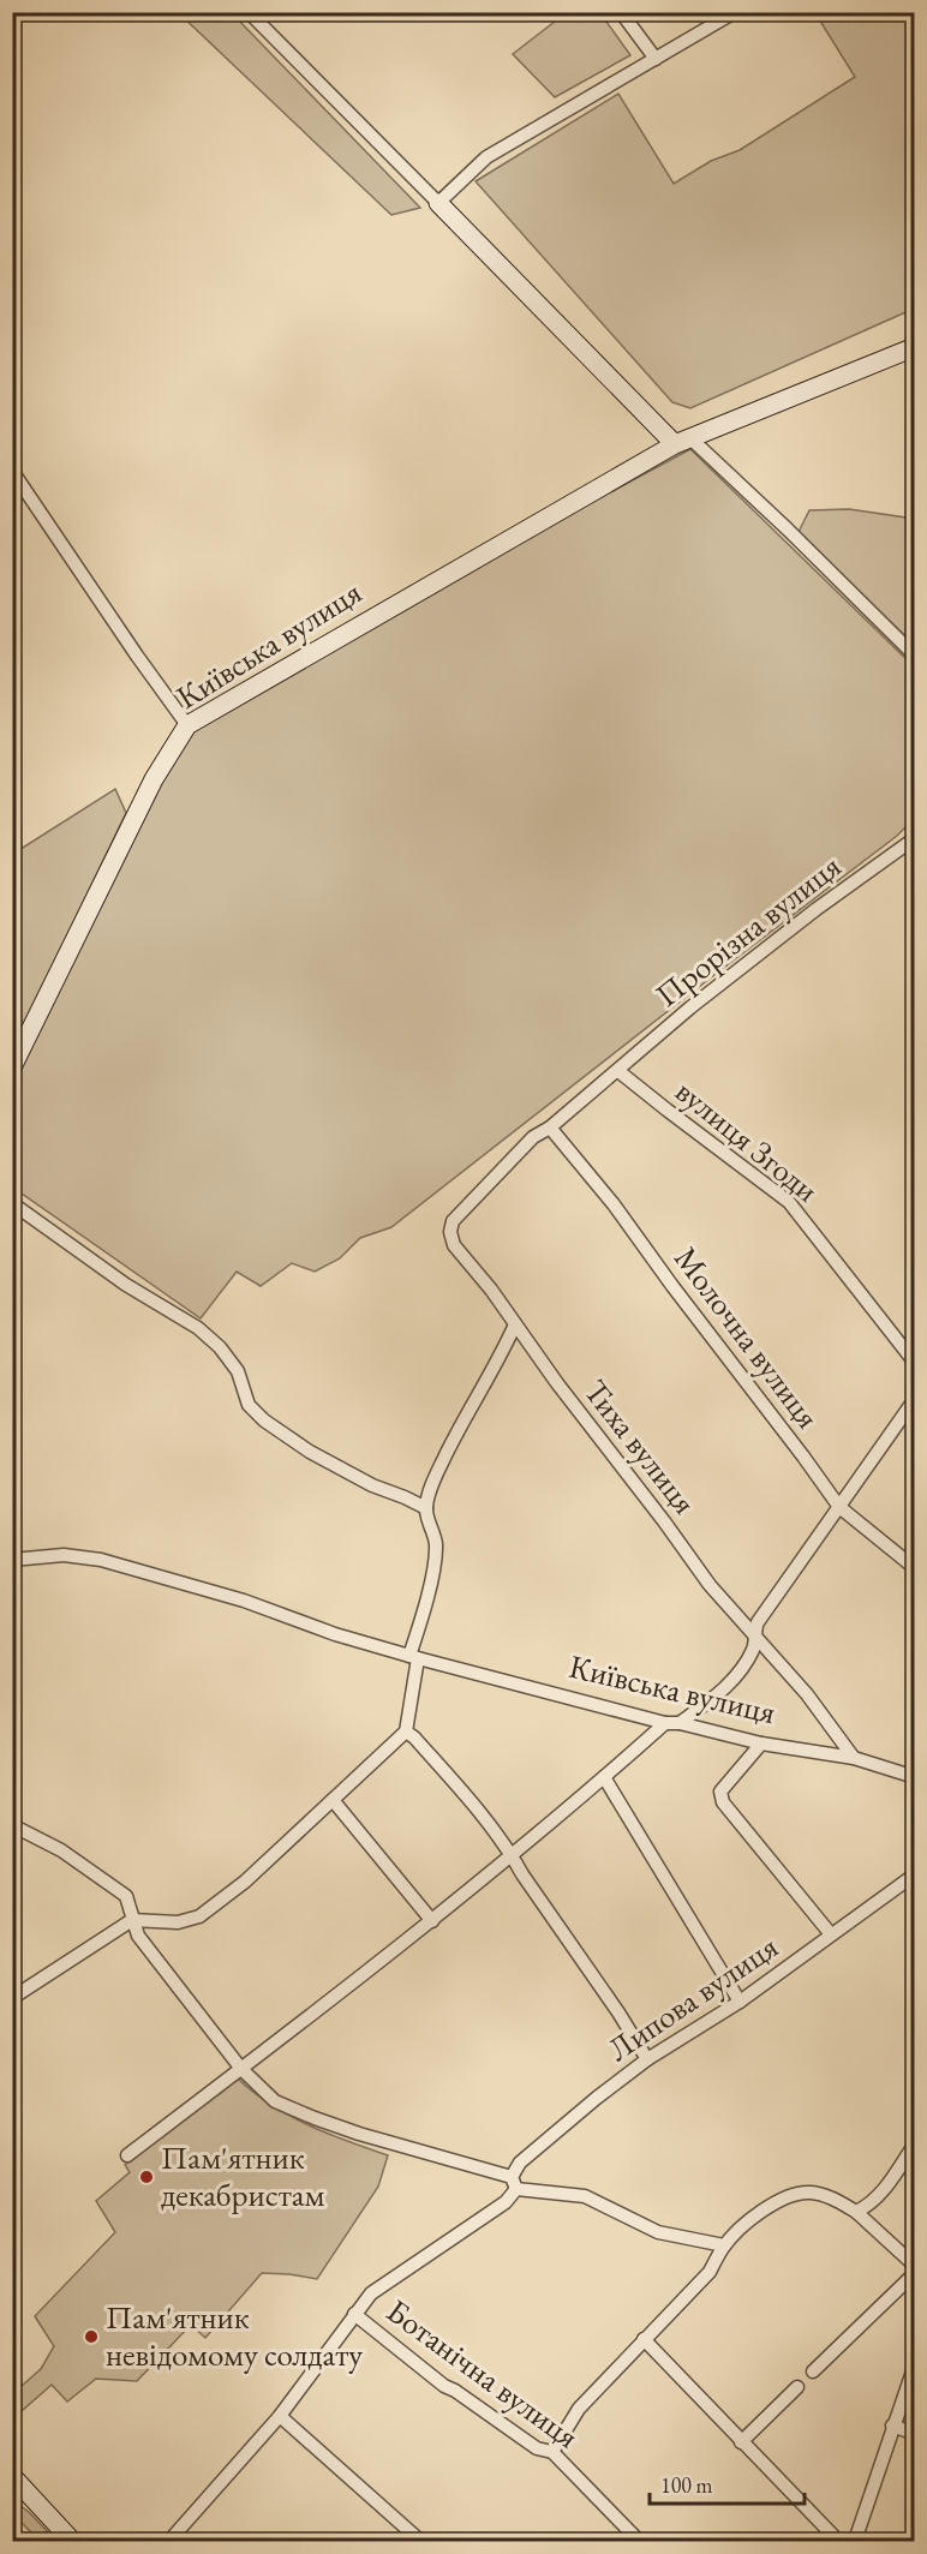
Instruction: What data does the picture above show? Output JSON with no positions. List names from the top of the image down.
{
  "streets": {
    "street": [
      "Київська вулиця",
      "Прорізна вулиця",
      "вулиця Згоди",
      "Молочна вулиця",
      "Тиха вулиця",
      "Липова вулиця",
      "Ботанічна вулиця"
    ]
  },
  "crossings": [
    ["Київська вулиця", "Тиха вулиця"],
    ["Прорізна вулиця", "вулиця Згоди"],
    ["Прорізна вулиця", "Молочна вулиця"],
    ["Прорізна вулиця", "Тиха вулиця"],
    ["Молочна вулиця", "Тиха вулиця"],
    ["Липова вулиця", "Ботанічна вулиця"]
  ],
  "places": ["Пам'ятник декабристам", "Пам'ятник невідомому солдату"],
  "scale_bar": "100 m"
}
